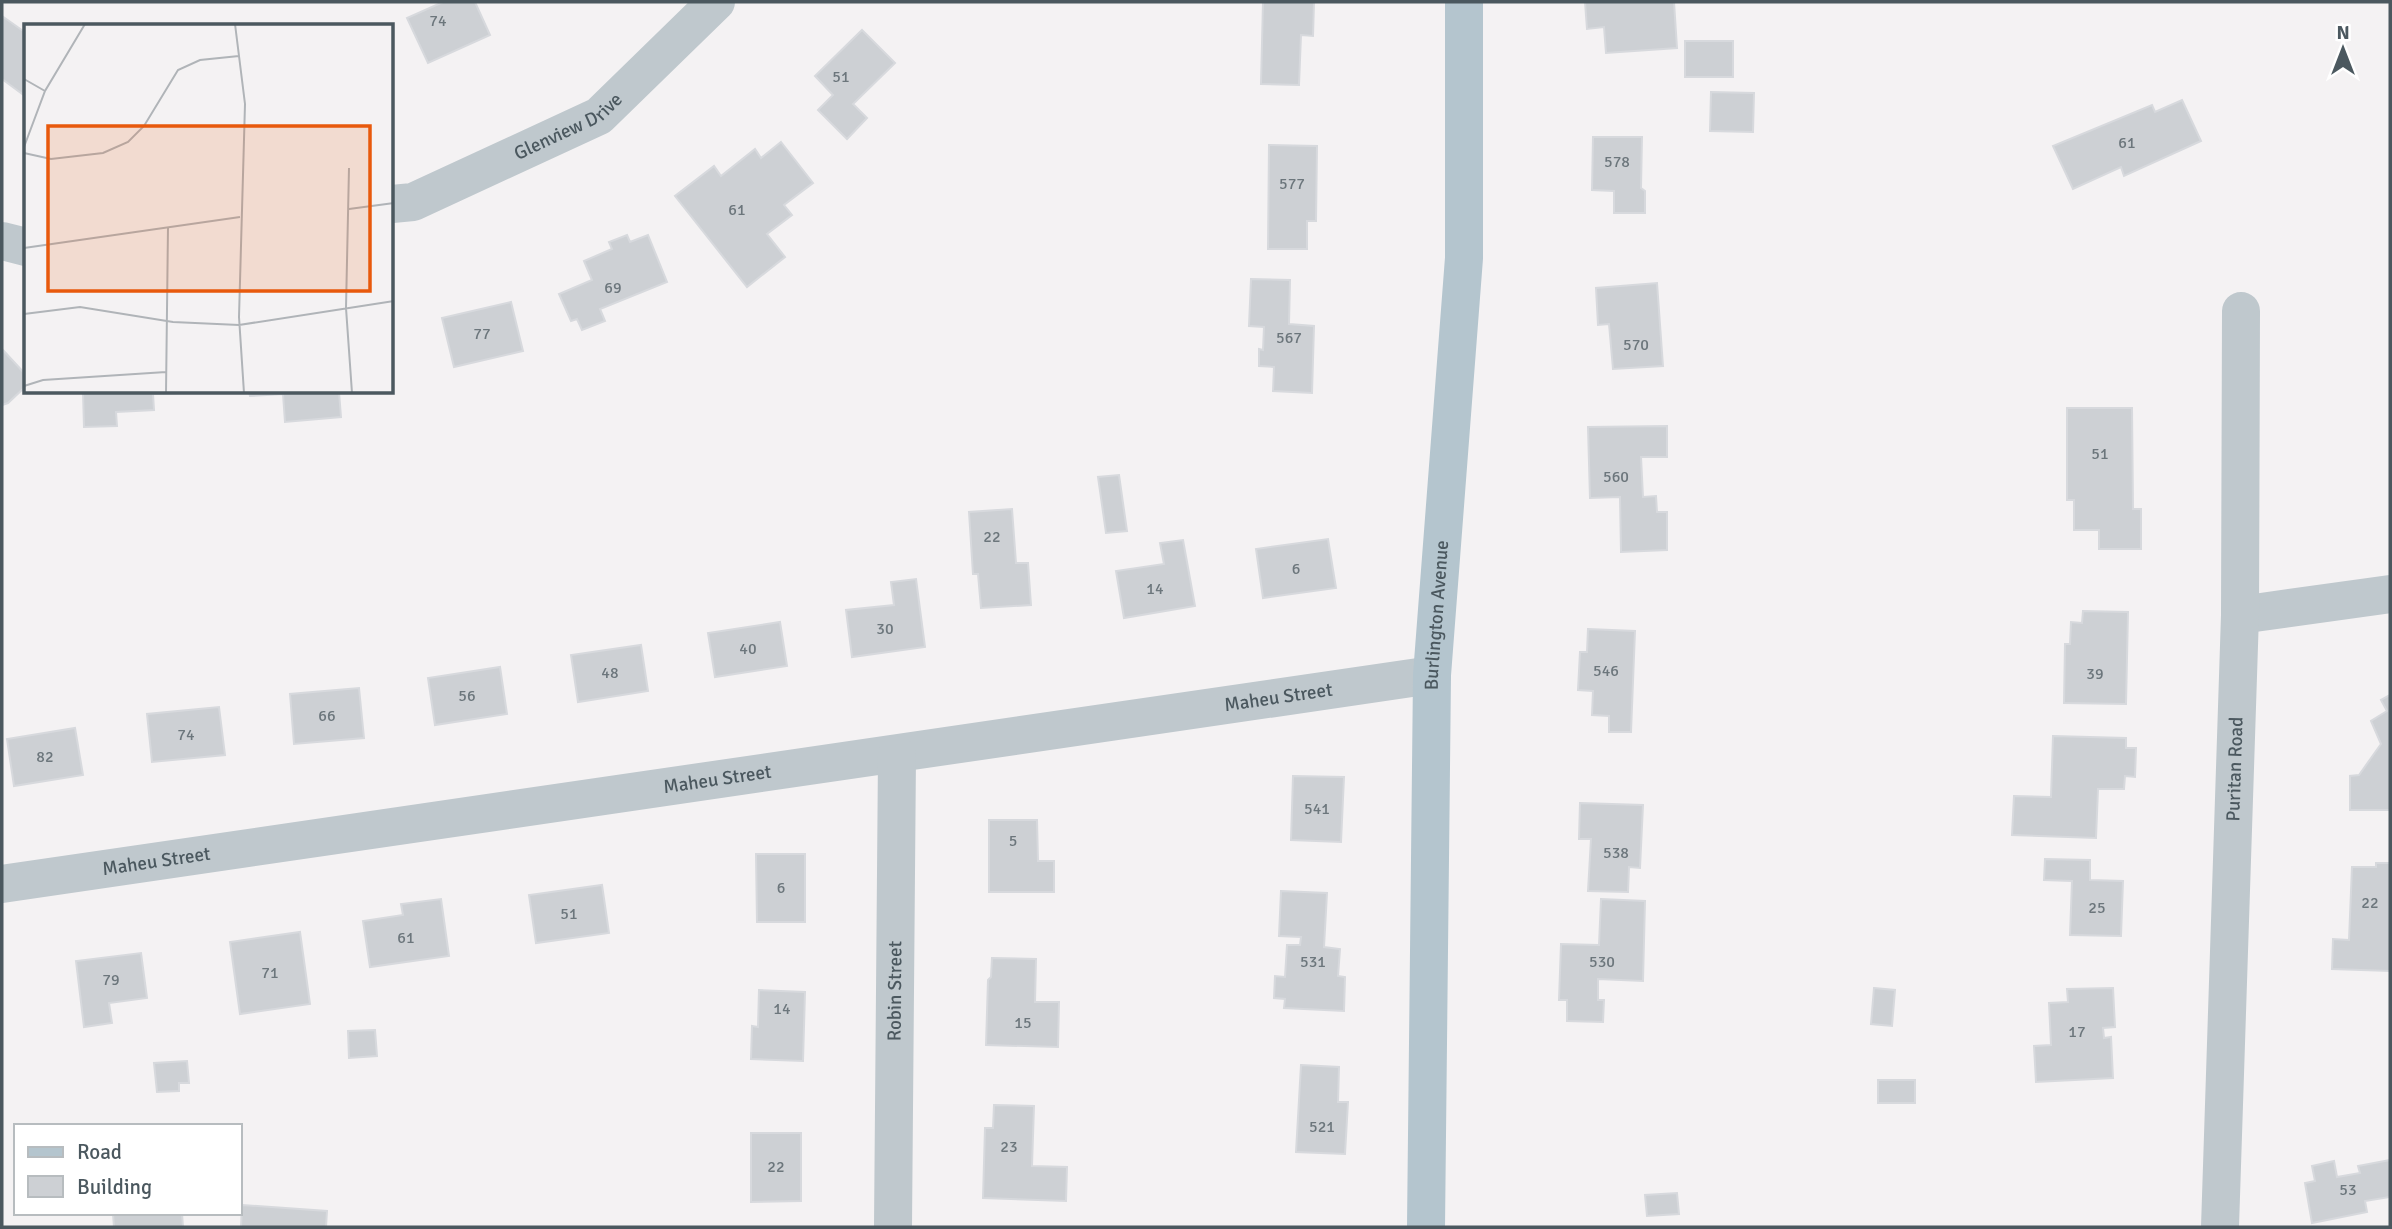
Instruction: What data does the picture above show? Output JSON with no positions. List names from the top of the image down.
{
  "streets": {
    "main road": ["Burlington Avenue"],
    "street": [
      "Glenview Drive",
      "Maheu Street",
      "Puritan Road",
      "Robin Street"
    ]
  },
  "crossings": [
    ["Burlington Avenue", "Maheu Street"],
    ["Maheu Street", "Robin Street"]
  ],
  "house_numbers": [
    "74",
    "51",
    "61",
    "578",
    "577",
    "61",
    "69",
    "77",
    "567",
    "570",
    "51",
    "560",
    "22",
    "6",
    "14",
    "30",
    "40",
    "546",
    "48",
    "39",
    "56",
    "66",
    "74",
    "82",
    "541",
    "5",
    "538",
    "6",
    "22",
    "25",
    "51",
    "61",
    "531",
    "530",
    "71",
    "79",
    "14",
    "15",
    "17",
    "521",
    "23",
    "22",
    "53"
  ],
  "legend": ["Road", "Building"],
  "north": "top"
}
